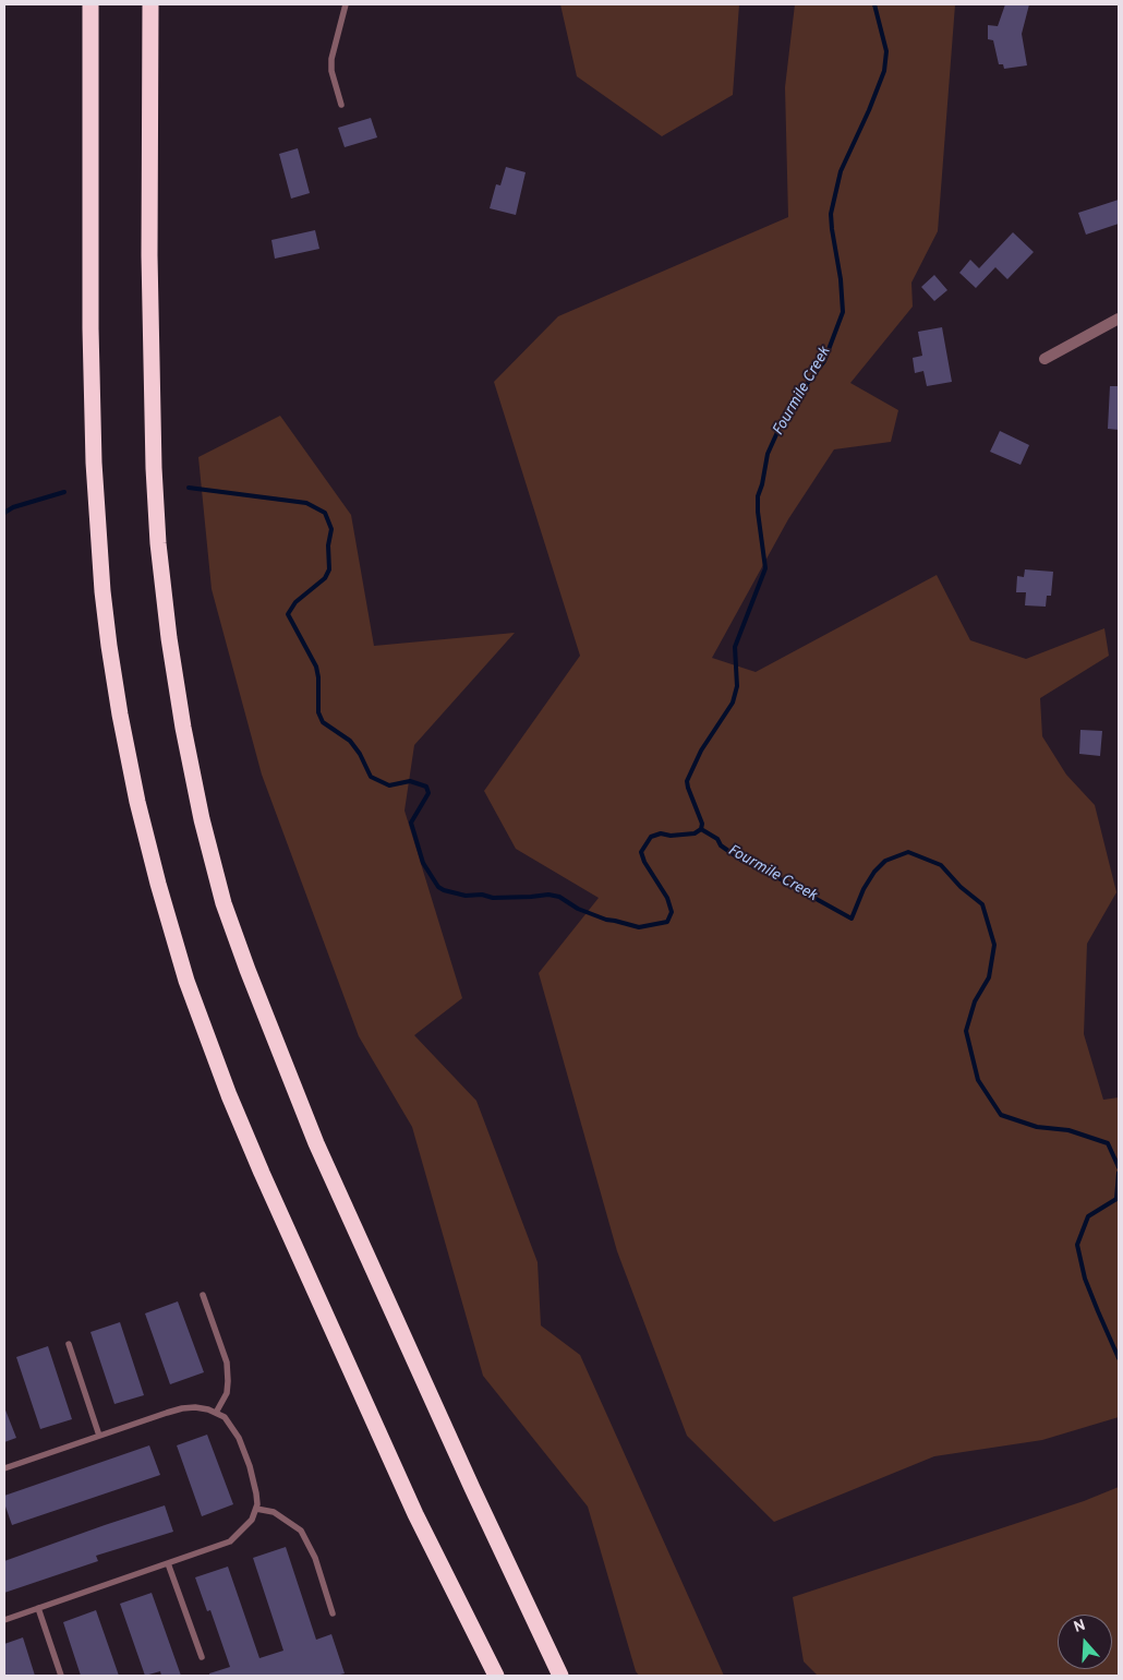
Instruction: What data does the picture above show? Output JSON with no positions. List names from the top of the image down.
{
  "water": ["Fourmile Creek"],
  "north": "top"
}
